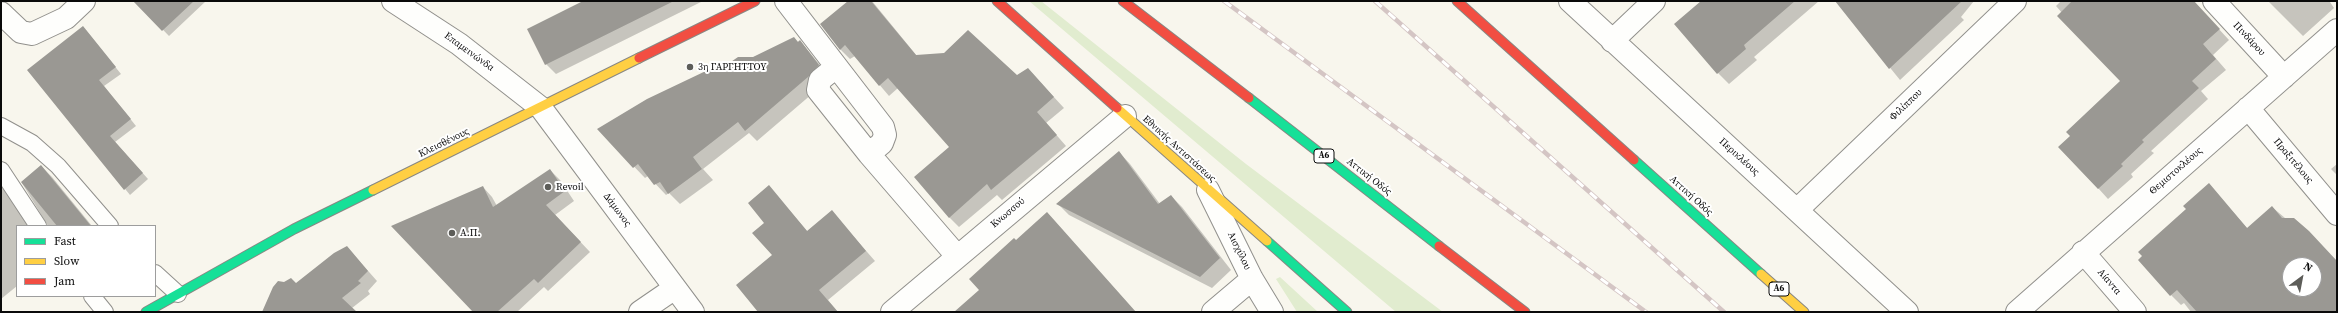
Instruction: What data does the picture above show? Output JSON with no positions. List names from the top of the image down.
{
  "streets": {
    "main road": [
      "Κλεισθένους",
      "Εθνικής Αντιστάσεως",
      "Α6",
      "Αττική Οδός"
    ],
    "street": [
      "Πινδάρου",
      "Επαμεινώνδα",
      "Φιλίππου",
      "Περικλέους",
      "Πραξιτέλους",
      "Θεμιστοκλέους",
      "Δάμωνος",
      "Κνωσσού",
      "Αισχύλου",
      "Αίαντα"
    ]
  },
  "crossings": [
    ["Πινδάρου", "Θεμιστοκλέους"],
    ["Επαμεινώνδα", "Κλεισθένους"],
    ["Επαμεινώνδα", "Δάμωνος"],
    ["Φιλίππου", "Περικλέους"],
    ["Κλεισθένους", "Δάμωνος"],
    ["Εθνικής Αντιστάσεως", "Κνωσσού"],
    ["Εθνικής Αντιστάσεως", "Αισχύλου"],
    ["Πραξιτέλους", "Θεμιστοκλέους"],
    ["Θεμιστοκλέους", "Αίαντα"]
  ],
  "places": ["3η ΓΑΡΓΗΤΤΟΥ", "Revoil", "Α.Π."],
  "legend": ["Fast", "Slow", "Jam"],
  "north": "top right"
}
